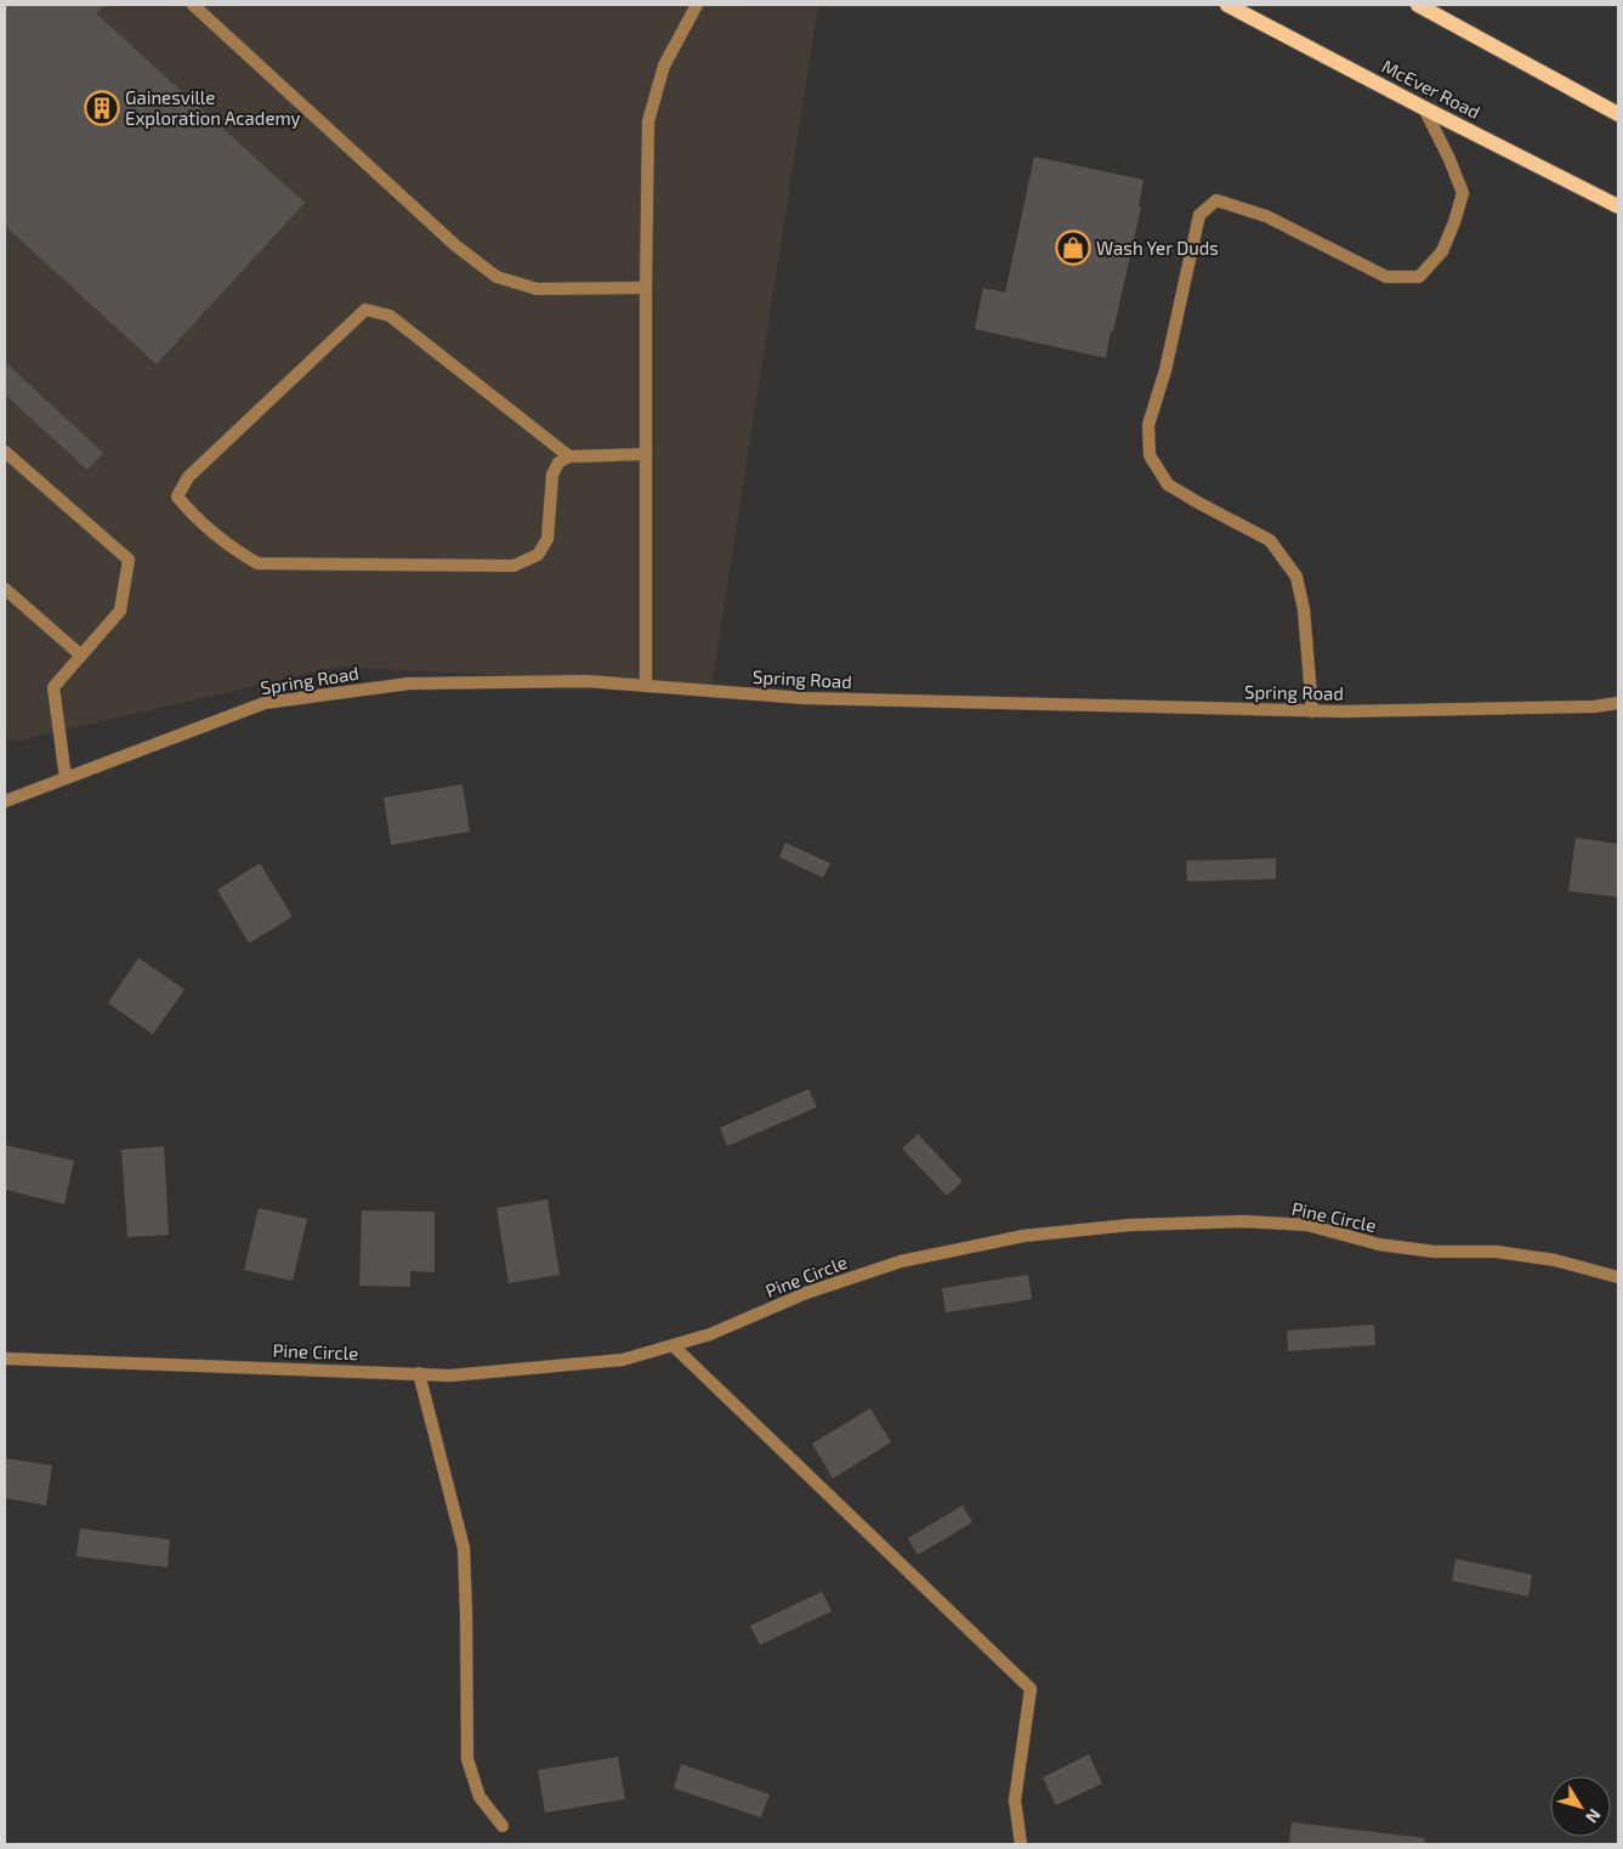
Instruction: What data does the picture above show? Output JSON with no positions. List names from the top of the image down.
{
  "streets": {
    "main road": ["McEver Road"],
    "street": ["Spring Road", "Pine Circle"]
  },
  "places": {
    "building": ["Gainesville Exploration Academy"],
    "shop": ["Wash Yer Duds"]
  },
  "north": "bottom right"
}
